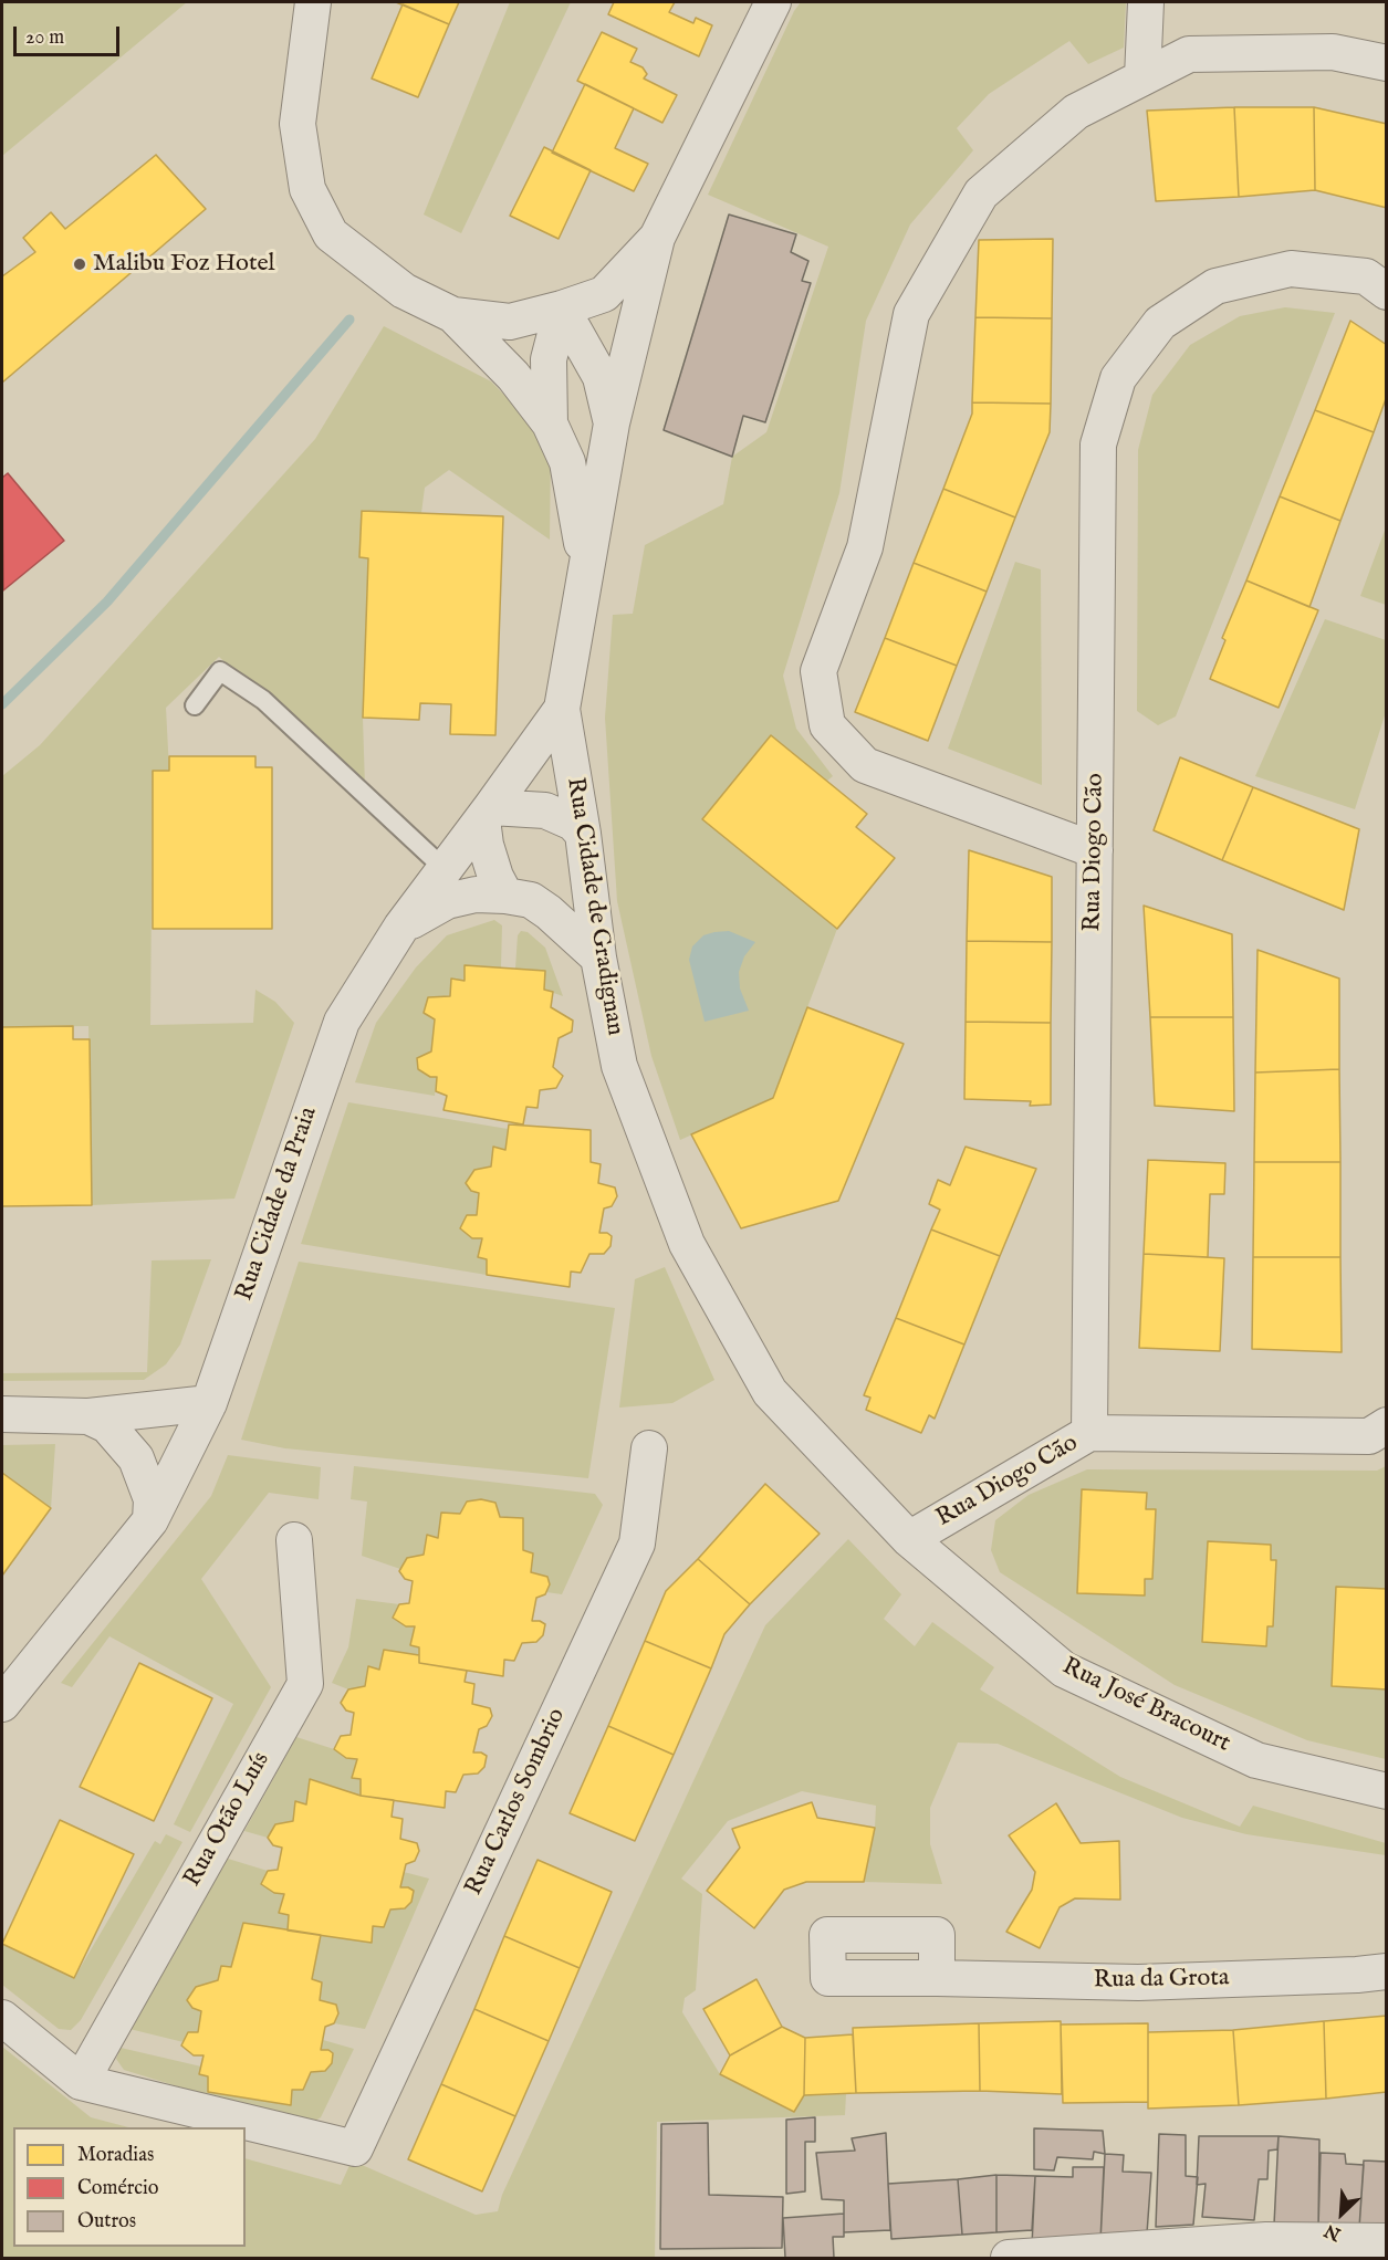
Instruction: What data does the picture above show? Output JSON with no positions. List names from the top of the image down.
{
  "streets": {
    "street": [
      "Rua Diogo Cão",
      "Rua Cidade de Gradignan",
      "Rua Cidade da Praia",
      "Rua José Bracourt",
      "Rua Carlos Sombrio",
      "Rua Otão Luís",
      "Rua da Grota"
    ]
  },
  "crossings": [
    ["Rua Diogo Cão", "Rua José Bracourt"],
    ["Rua Cidade de Gradignan", "Rua Cidade da Praia"],
    ["Rua Cidade de Gradignan", "Rua José Bracourt"],
    ["Rua Carlos Sombrio", "Rua Otão Luís"]
  ],
  "places": ["Malibu Foz Hotel"],
  "legend": ["Moradias", "Comércio", "Outros"],
  "scale_bar": "20 m",
  "north": "bottom left"
}
